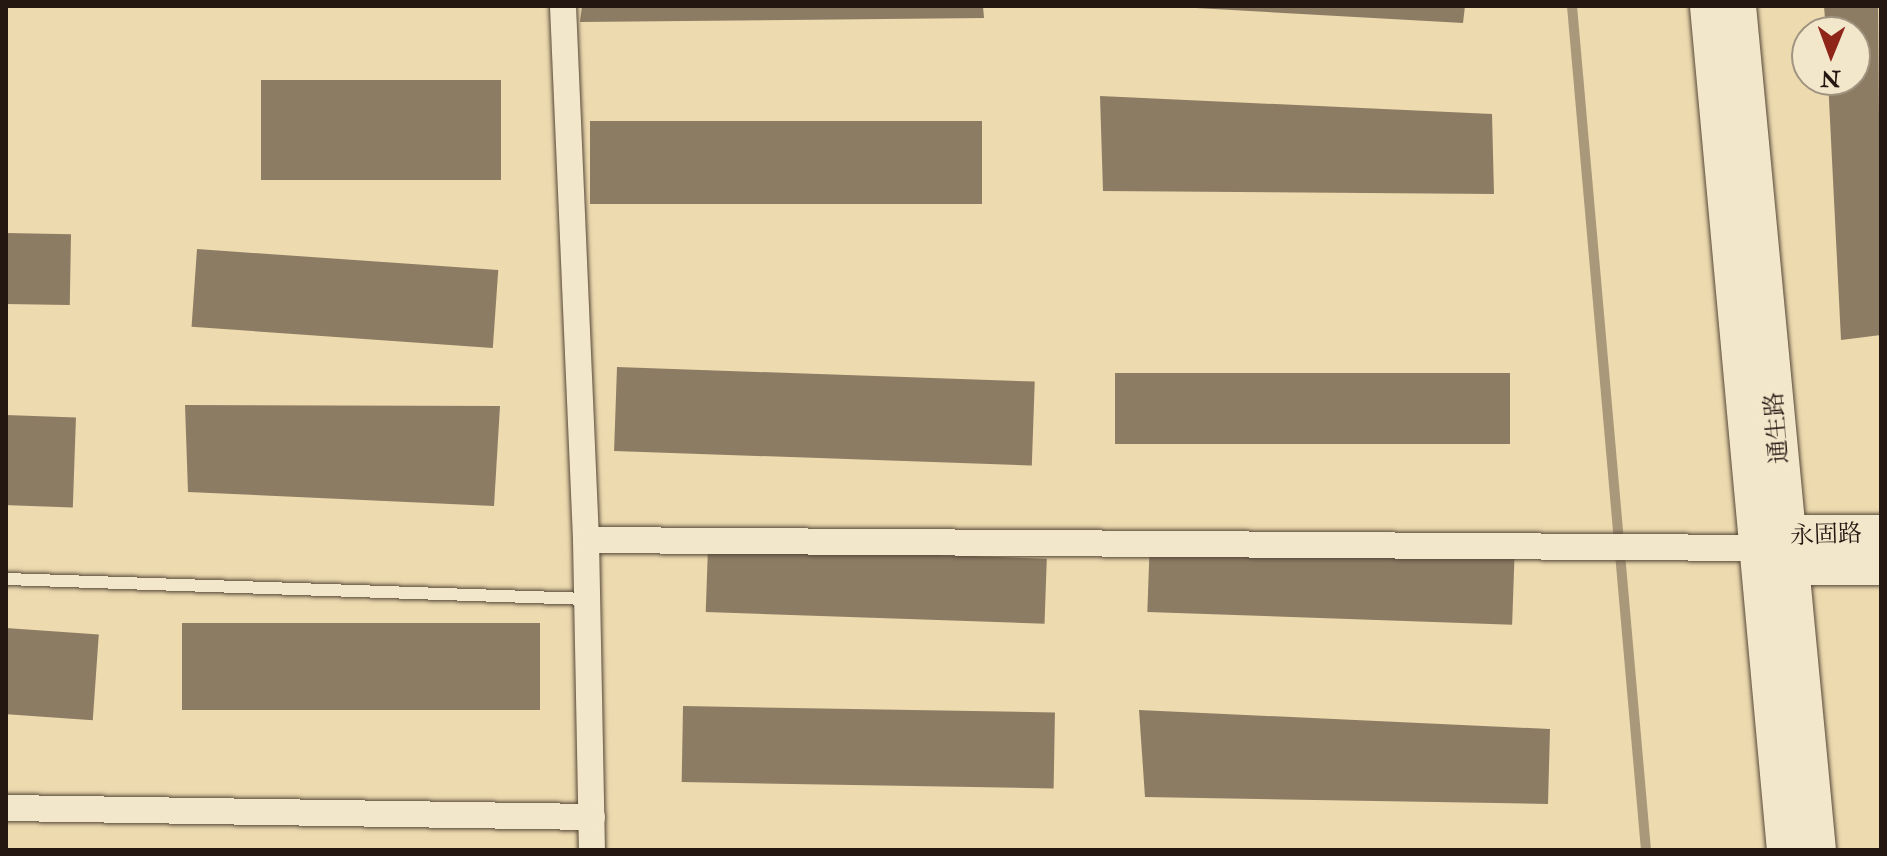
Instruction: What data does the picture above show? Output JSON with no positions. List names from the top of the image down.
{
  "streets": {
    "street": ["通生路", "永固路"]
  },
  "crossings": [
    ["通生路", "永固路"]
  ],
  "north": "bottom"
}
